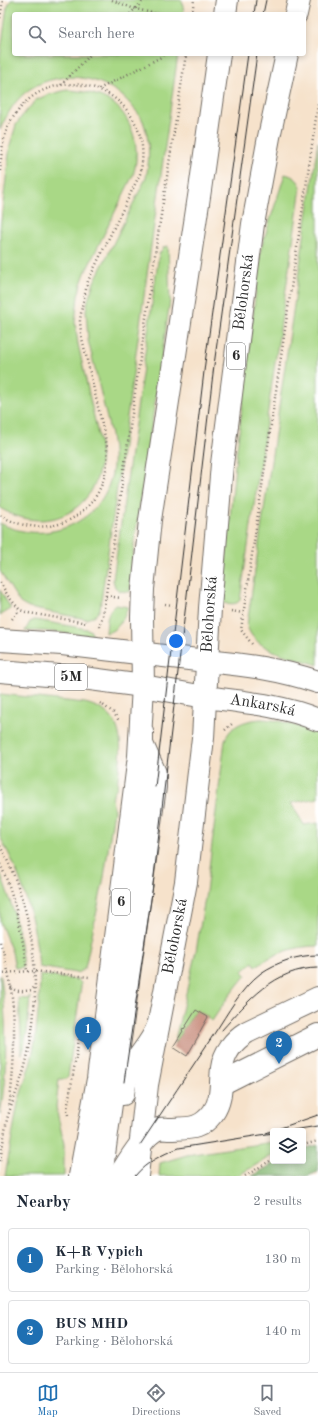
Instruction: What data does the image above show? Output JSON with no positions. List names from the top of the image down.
{
  "streets": {
    "main road": [
      "Bělohorská",
      "6",
      "5M",
      "Ankarská"
    ]
  },
  "crossings": [
    ["Bělohorská", "5M"],
    ["Bělohorská", "Ankarská"],
    ["6", "5M"],
    ["5M", "Ankarská"]
  ],
  "page": {
    "search": "Search here",
    "pins": ["1", "2"],
    "heading": ["Nearby", "2 results"],
    "list": [
      {
        "mark": "1",
        "name": "K+R Vypich",
        "note": "Parking · Bělohorská",
        "value": "130 m"
      },
      {
        "mark": "2",
        "name": "BUS MHD",
        "note": "Parking · Bělohorská",
        "value": "140 m"
      }
    ],
    "nav": ["Map", "Directions", "Saved"]
  }
}
